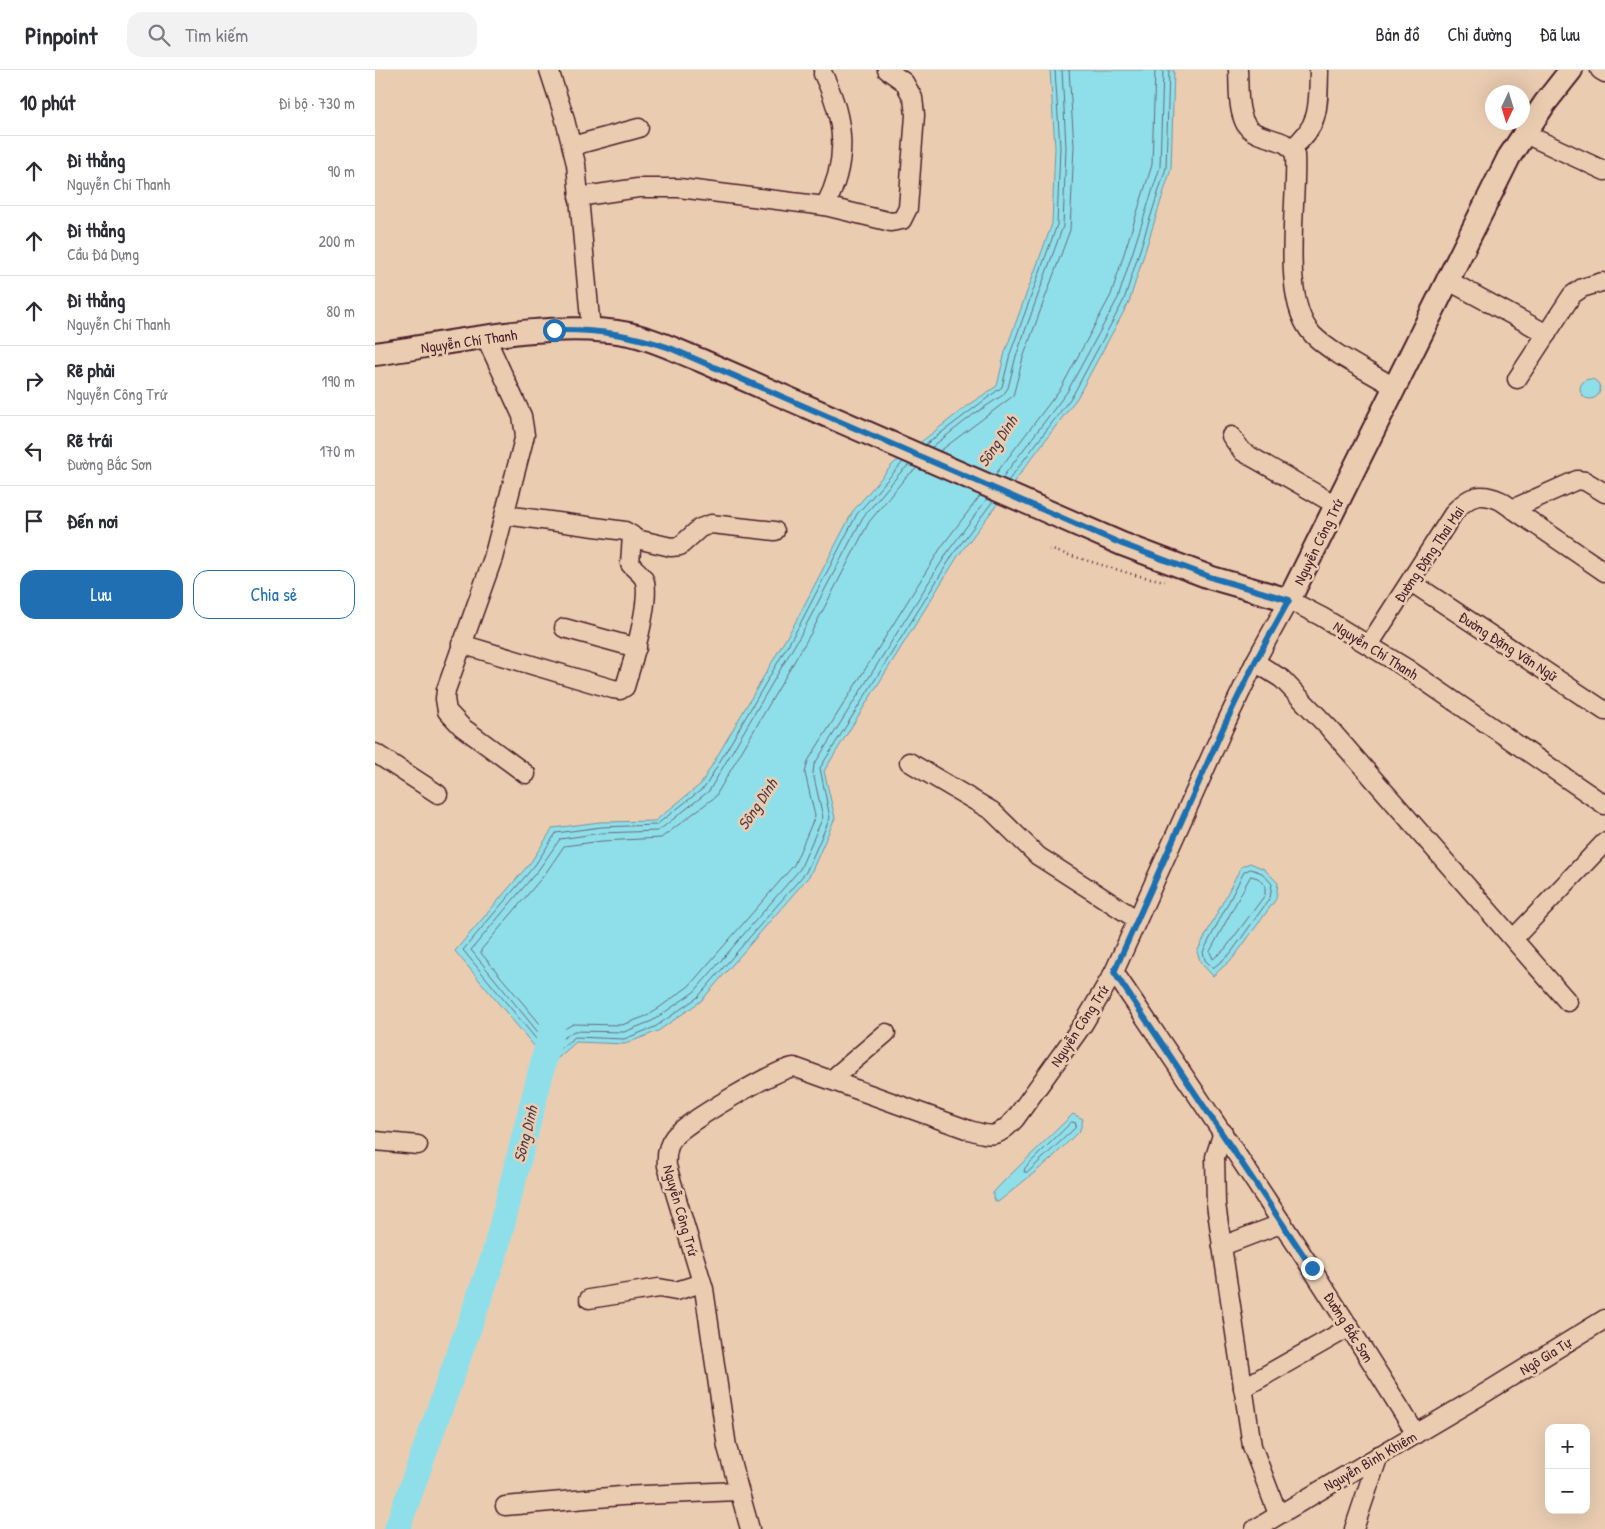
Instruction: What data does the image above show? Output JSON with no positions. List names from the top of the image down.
{
  "streets": {
    "main road": ["Nguyễn Chí Thanh", "Nguyễn Công Trứ"],
    "street": [
      "Đường Đặng Thai Mai",
      "Đường Đặng Văn Ngữ",
      "Đường Bắc Sơn",
      "Ngô Gia Tự",
      "Nguyễn Bỉnh Khiêm"
    ]
  },
  "crossings": [
    ["Nguyễn Chí Thanh", "Nguyễn Công Trứ"],
    ["Nguyễn Chí Thanh", "Đường Đặng Thai Mai"],
    ["Nguyễn Công Trứ", "Đường Bắc Sơn"],
    ["Đường Đặng Thai Mai", "Đường Đặng Văn Ngữ"],
    ["Đường Bắc Sơn", "Nguyễn Bỉnh Khiêm"],
    ["Ngô Gia Tự", "Nguyễn Bỉnh Khiêm"]
  ],
  "water": ["Sông Dinh"],
  "north": "bottom",
  "page": {
    "header": "Pinpoint",
    "search": "Tìm kiếm",
    "nav": ["Bản đồ", "Chỉ đường", "Đã lưu"],
    "heading": ["10 phút", "Đi bộ · 730 m"],
    "list": [
      ["Đi thẳng", "Nguyễn Chí Thanh", "90 m"],
      ["Đi thẳng", "Cầu Đá Dựng", "200 m"],
      ["Đi thẳng", "Nguyễn Chí Thanh", "80 m"],
      ["Rẽ phải", "Nguyễn Công Trứ", "190 m"],
      ["Rẽ trái", "Đường Bắc Sơn", "170 m"],
      "Đến nơi"
    ],
    "buttons": ["Lưu", "Chia sẻ"],
    "map_buttons": ["+", "−"]
  }
}
